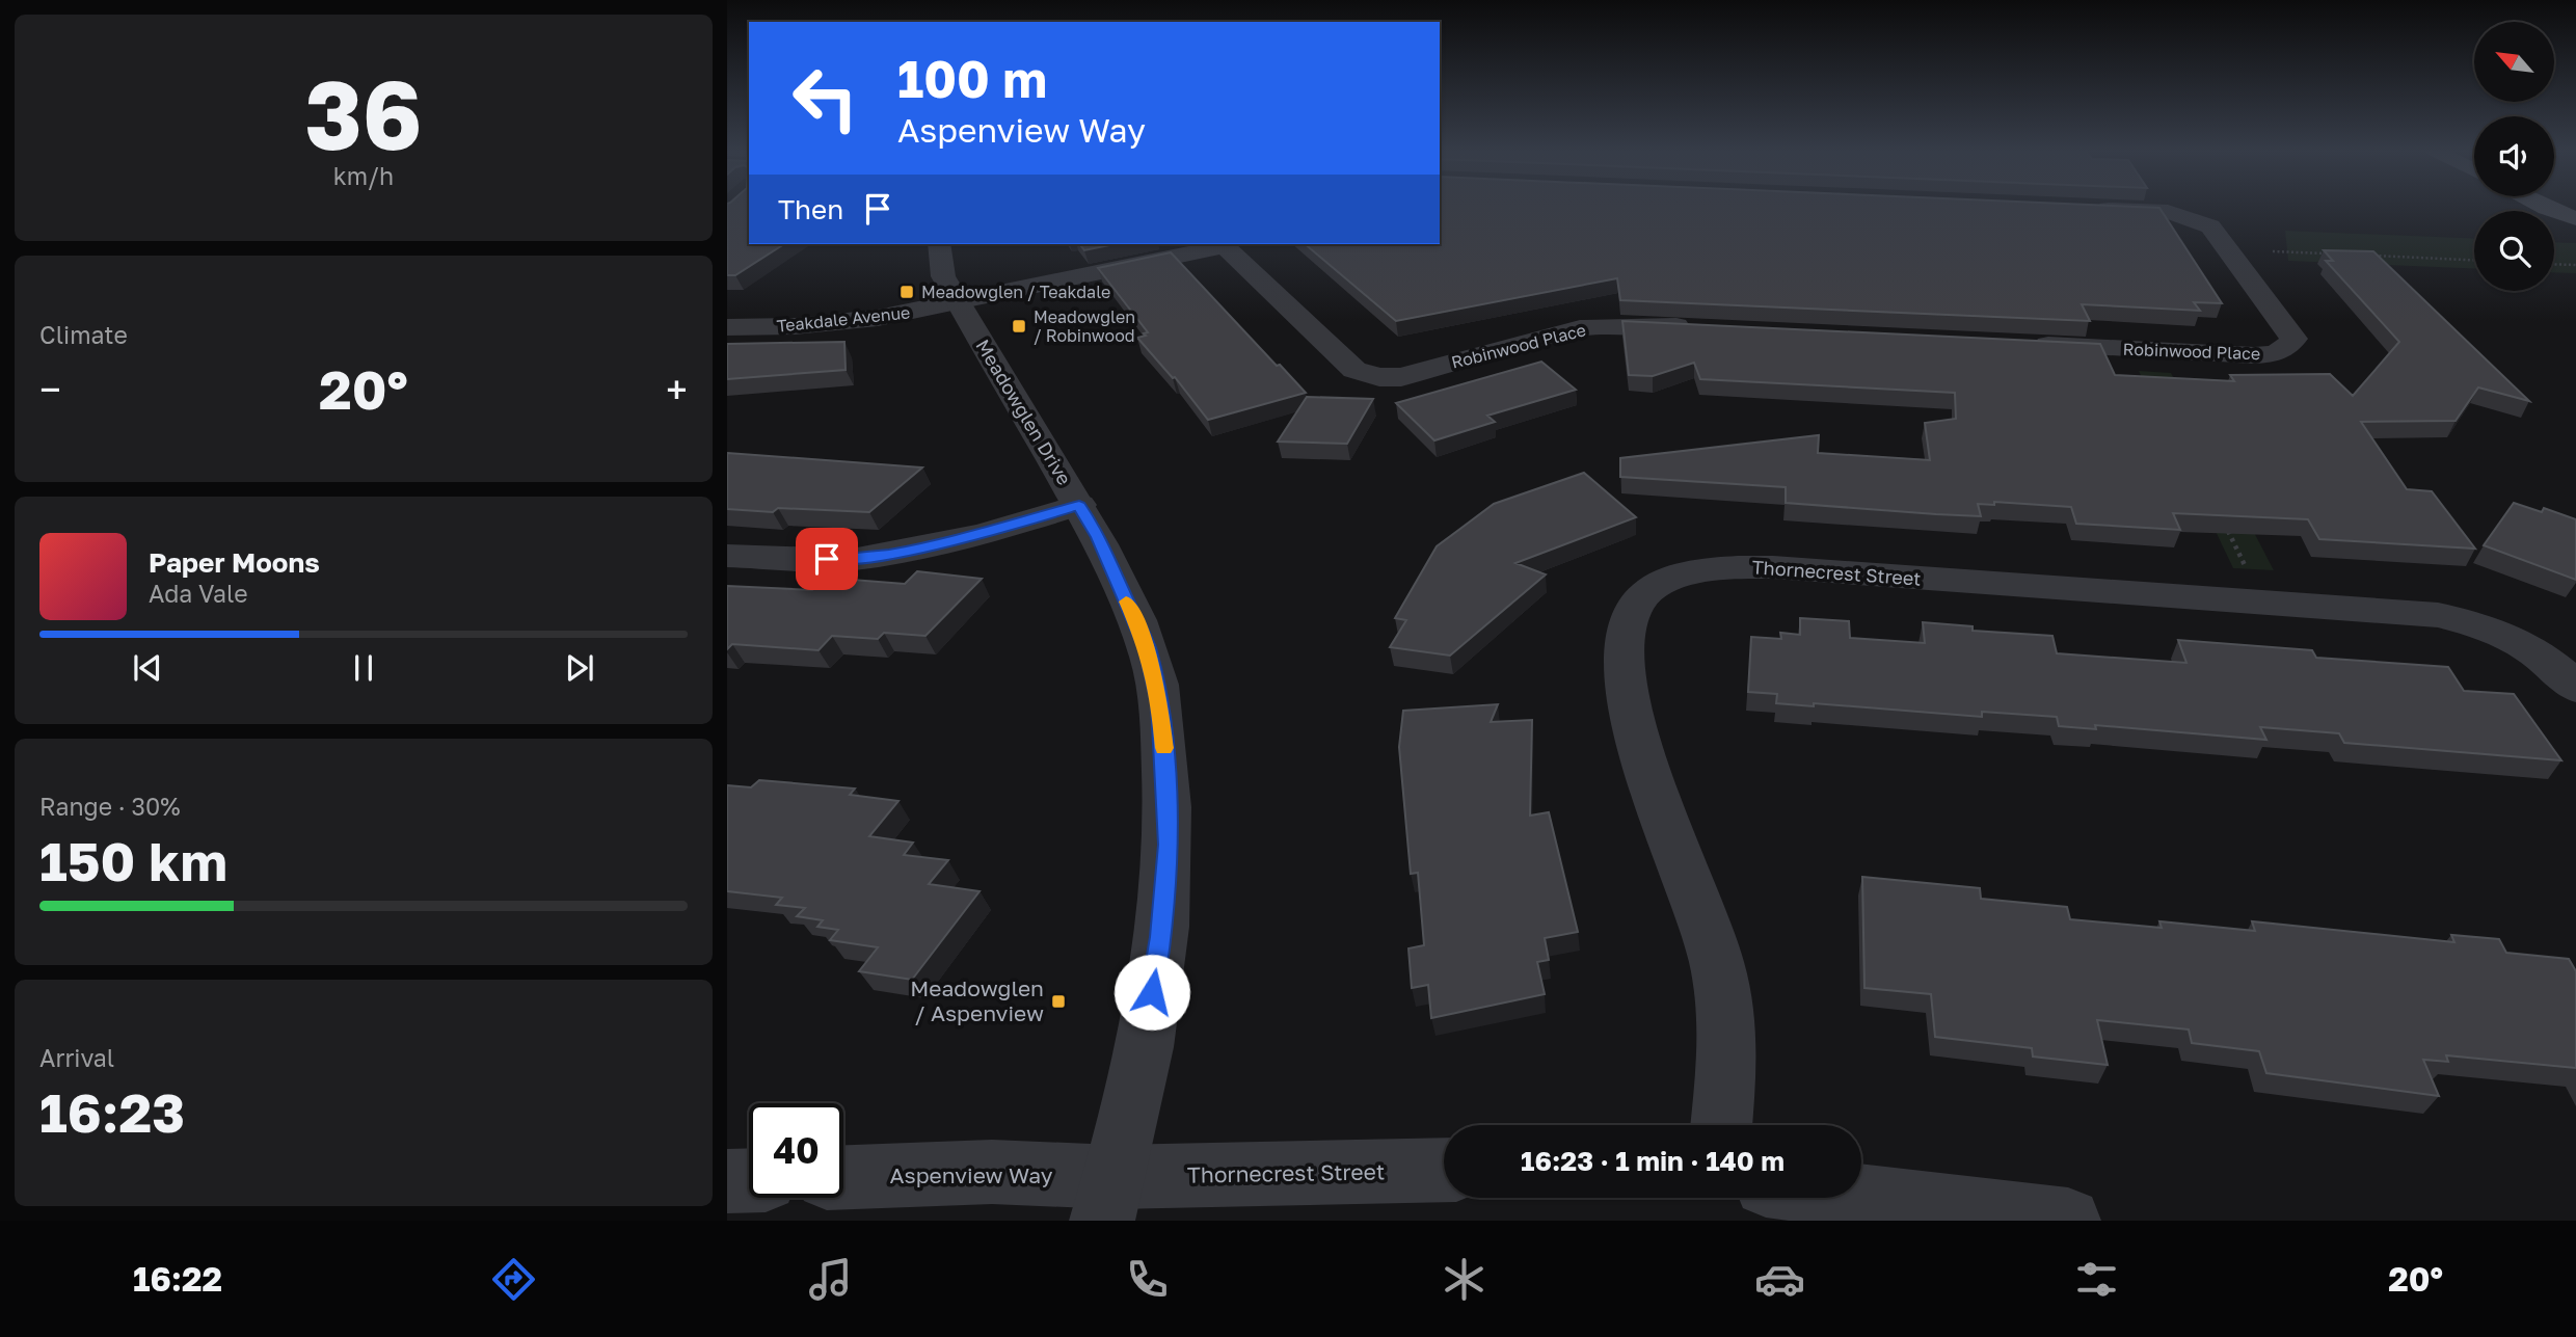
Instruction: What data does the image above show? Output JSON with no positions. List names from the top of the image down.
{
  "streets": {
    "street": [
      "Teakdale Avenue",
      "Robinwood Place",
      "Meadowglen Drive",
      "Thornecrest Street",
      "Aspenview Way"
    ]
  },
  "crossings": [
    ["Teakdale Avenue", "Robinwood Place"],
    ["Teakdale Avenue", "Meadowglen Drive"],
    ["Robinwood Place", "Meadowglen Drive"],
    ["Meadowglen Drive", "Thornecrest Street"],
    ["Meadowglen Drive", "Aspenview Way"],
    ["Thornecrest Street", "Aspenview Way"]
  ],
  "places": {
    "transit": ["Meadowglen / Teakdale", "Meadowglen / Robinwood", "Meadowglen / Aspenview"]
  },
  "north": "top left",
  "page": {
    "tile": [
      ["36", "km/h"],
      "Climate",
      ["Range · 30%", "150 km"],
      ["Arrival", "16:23"]
    ],
    "turn": ["100 m", "Aspenview Way"],
    "then": "Then",
    "heat": ["−", "20°", "+"],
    "song": ["Paper Moons", "Ada Vale"],
    "limit": "40",
    "trip": "16:23 · 1 min · 140 m",
    "tabs": ["16:22", "20°"]
  }
}
